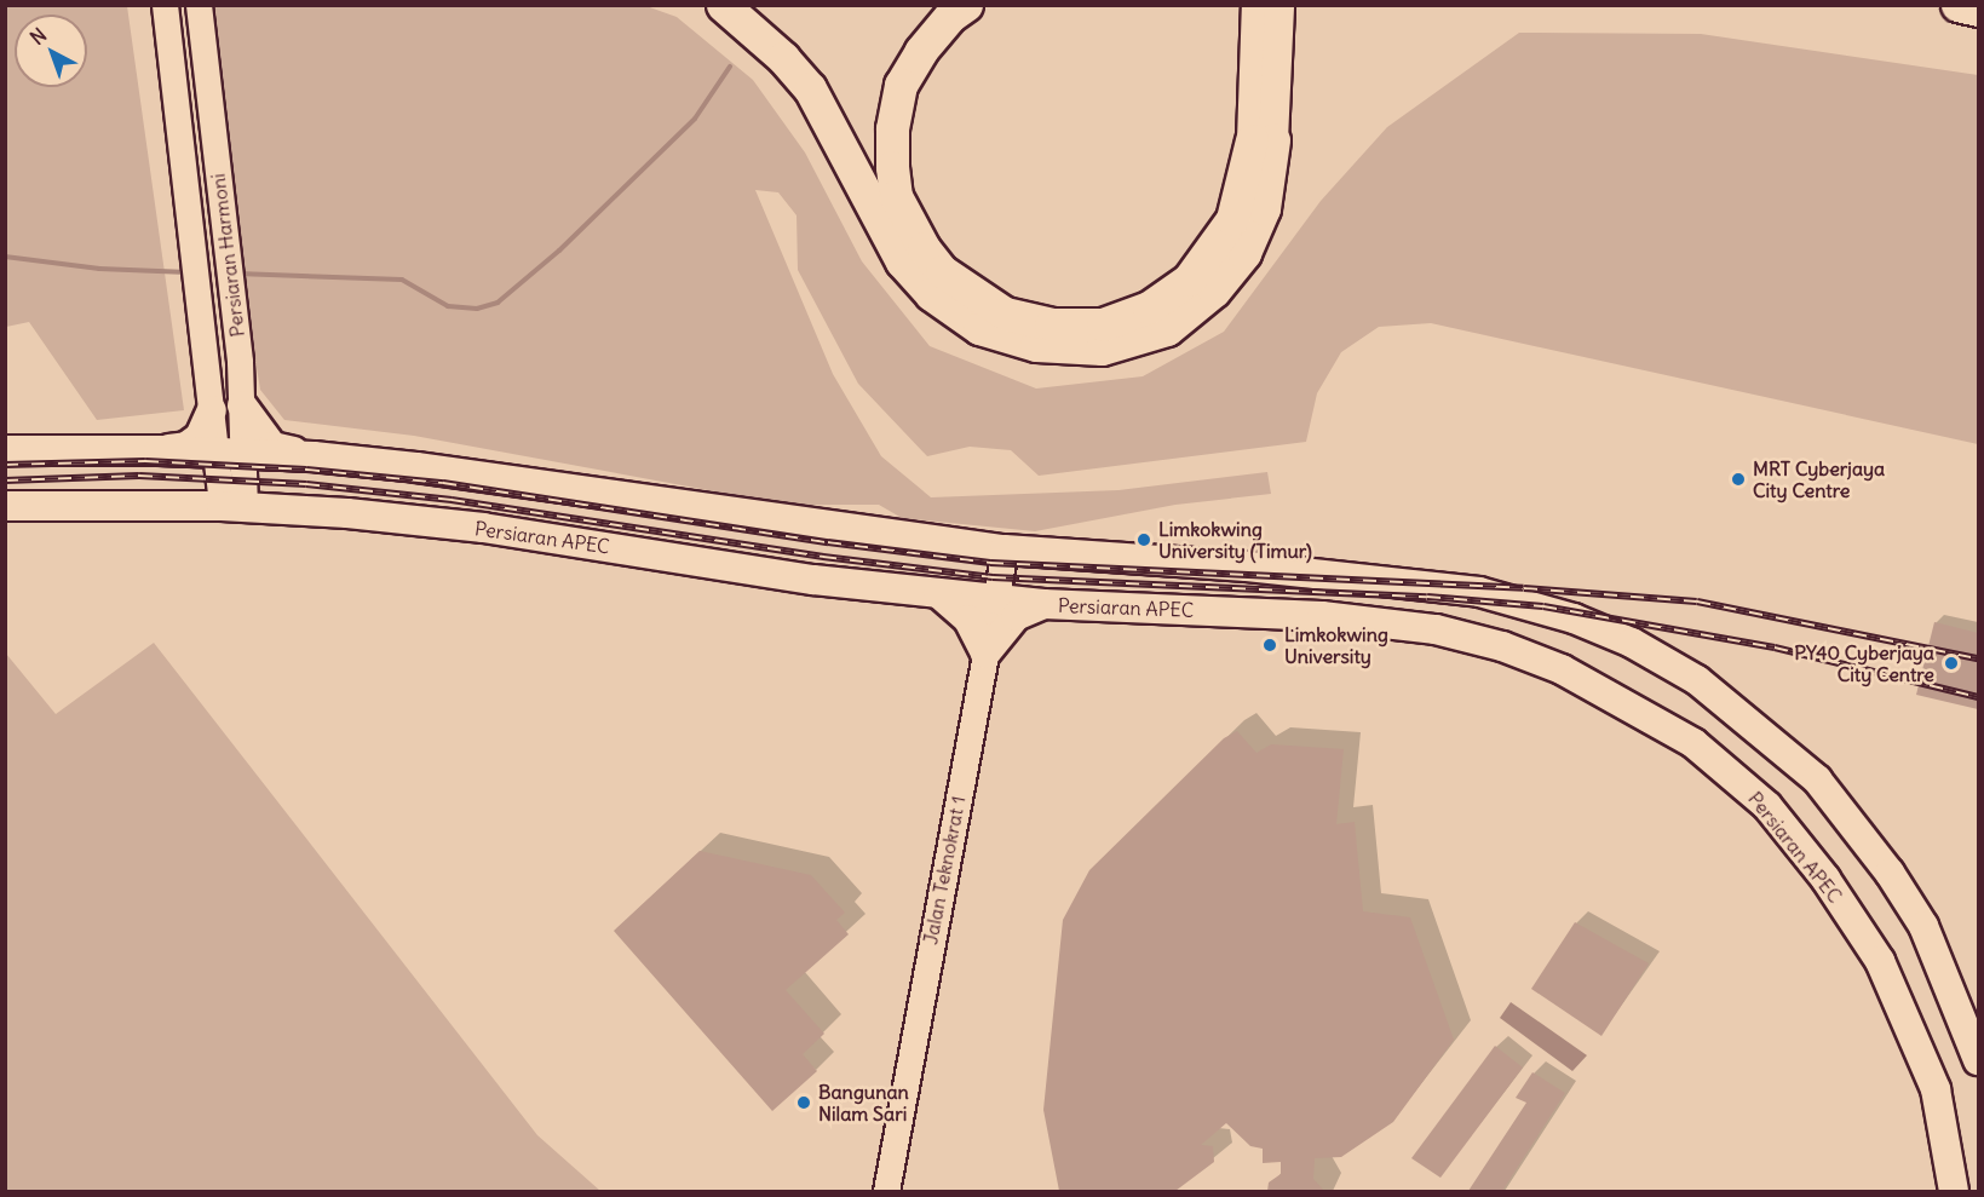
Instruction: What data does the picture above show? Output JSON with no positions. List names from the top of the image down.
{
  "streets": {
    "main road": ["Persiaran APEC"],
    "street": ["Persiaran Harmoni", "Jalan Teknokrat 1"]
  },
  "crossings": [
    ["Persiaran Harmoni", "Persiaran APEC"],
    ["Persiaran APEC", "Jalan Teknokrat 1"]
  ],
  "places": [
    "MRT Cyberjaya City Centre",
    "Limkokwing University (Timur)",
    "Limkokwing University",
    "PY40 Cyberjaya City Centre",
    "Bangunan Nilam Sari"
  ],
  "north": "top left"
}
